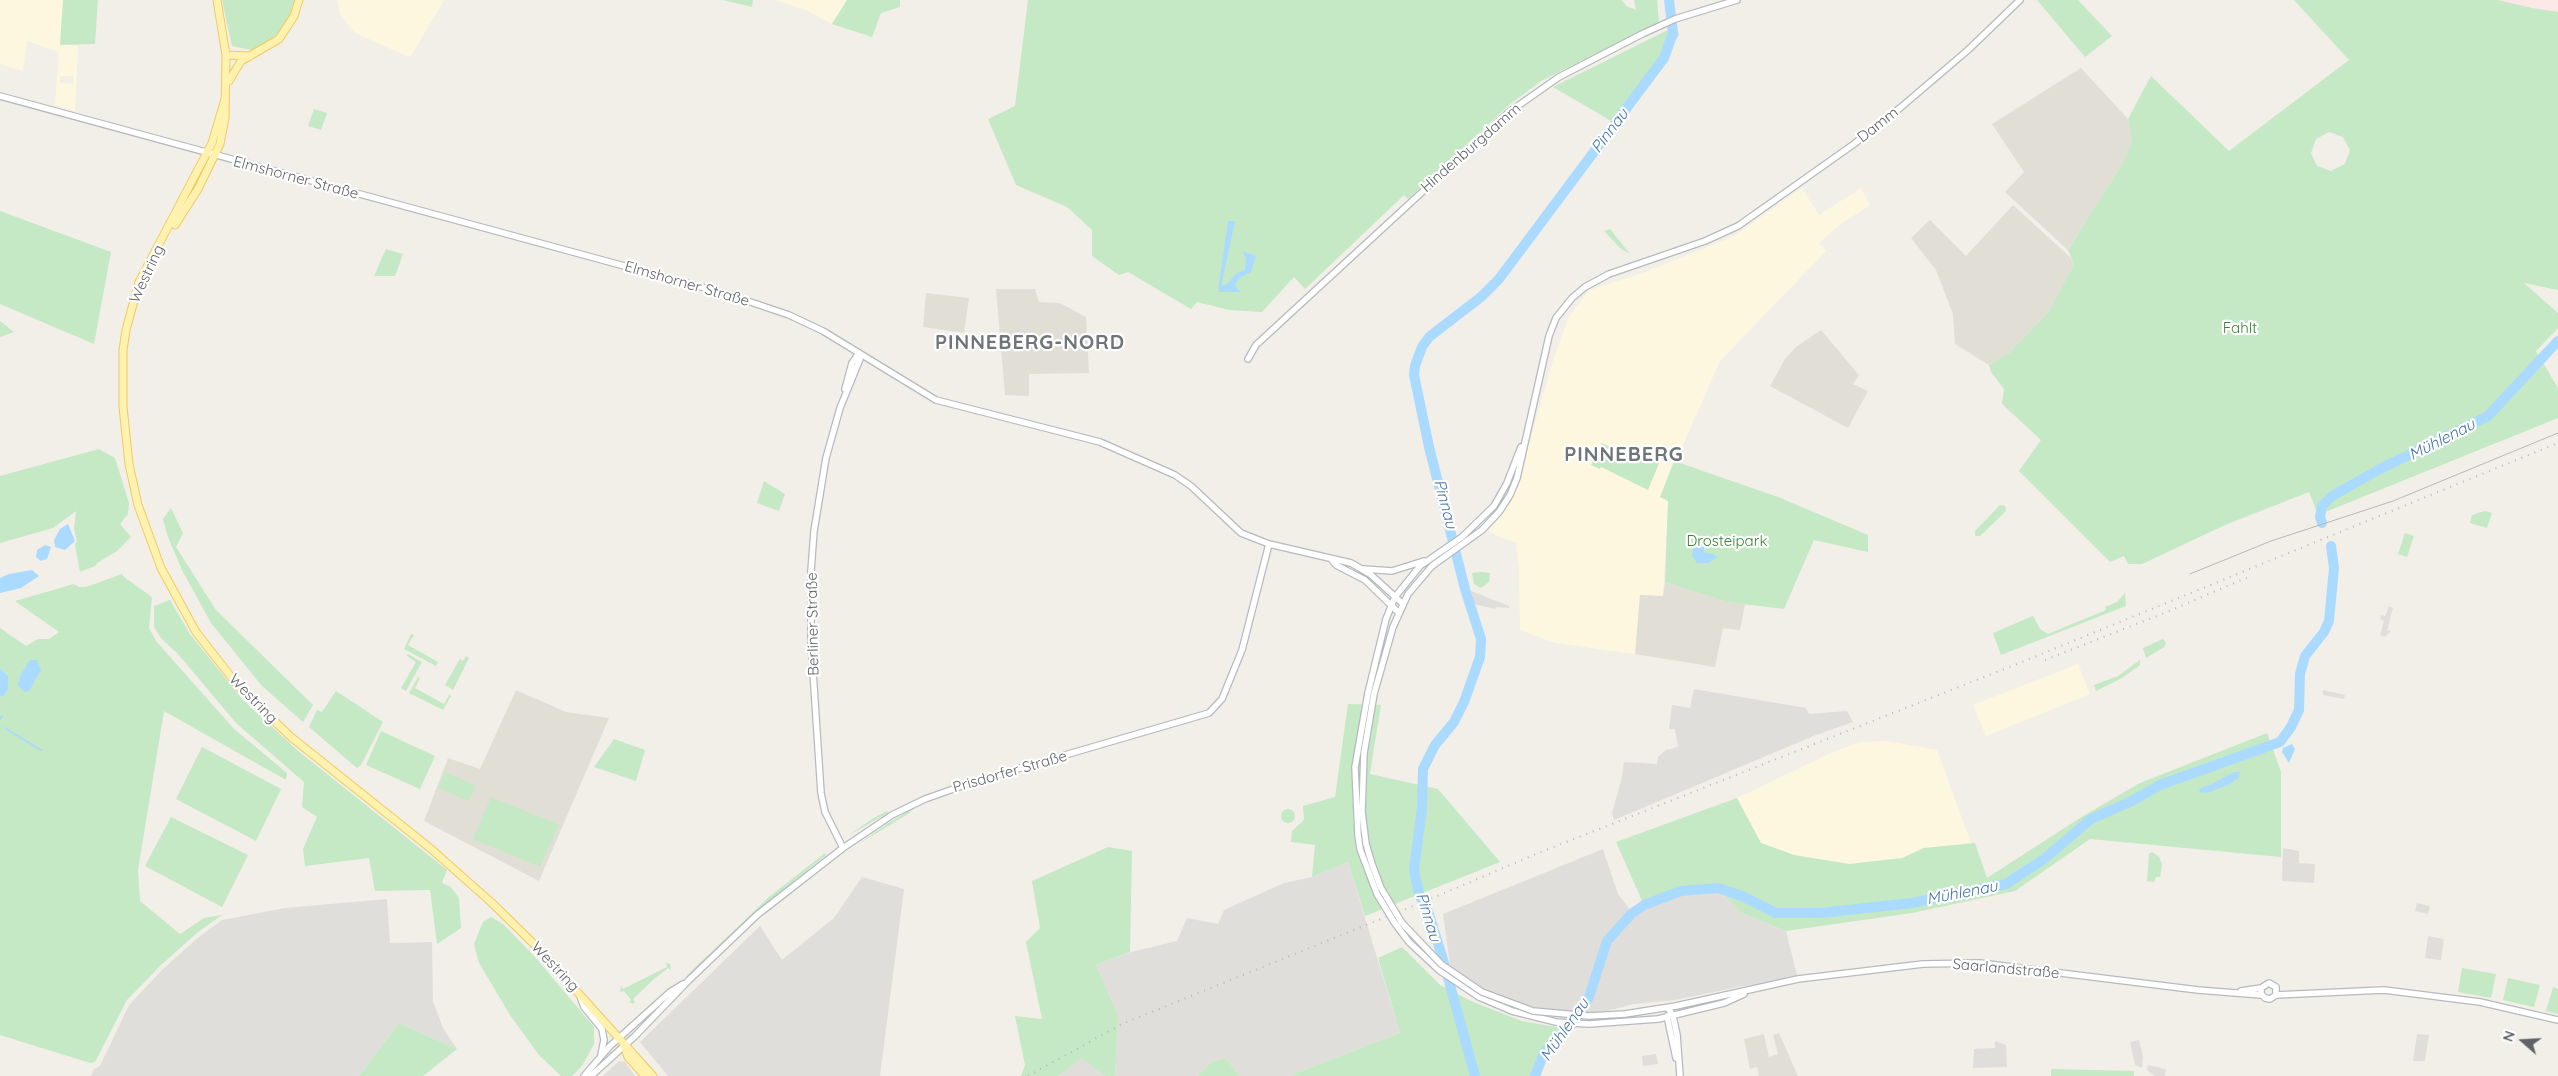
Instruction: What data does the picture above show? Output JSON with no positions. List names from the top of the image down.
{
  "streets": {
    "main road": [
      "Damm",
      "Hindenburgdamm",
      "Elmshorner Straße",
      "Westring",
      "Berliner Straße",
      "Prisdorfer Straße",
      "Saarlandstraße"
    ]
  },
  "crossings": [
    ["Elmshorner Straße", "Westring"],
    ["Elmshorner Straße", "Berliner Straße"],
    ["Elmshorner Straße", "Prisdorfer Straße"],
    ["Westring", "Prisdorfer Straße"],
    ["Berliner Straße", "Prisdorfer Straße"]
  ],
  "districts": ["PINNEBERG-NORD", "PINNEBERG"],
  "water": ["Pinnau", "Mühlenau"],
  "parks": ["Fahlt", "Drosteipark"],
  "north": "left"
}
